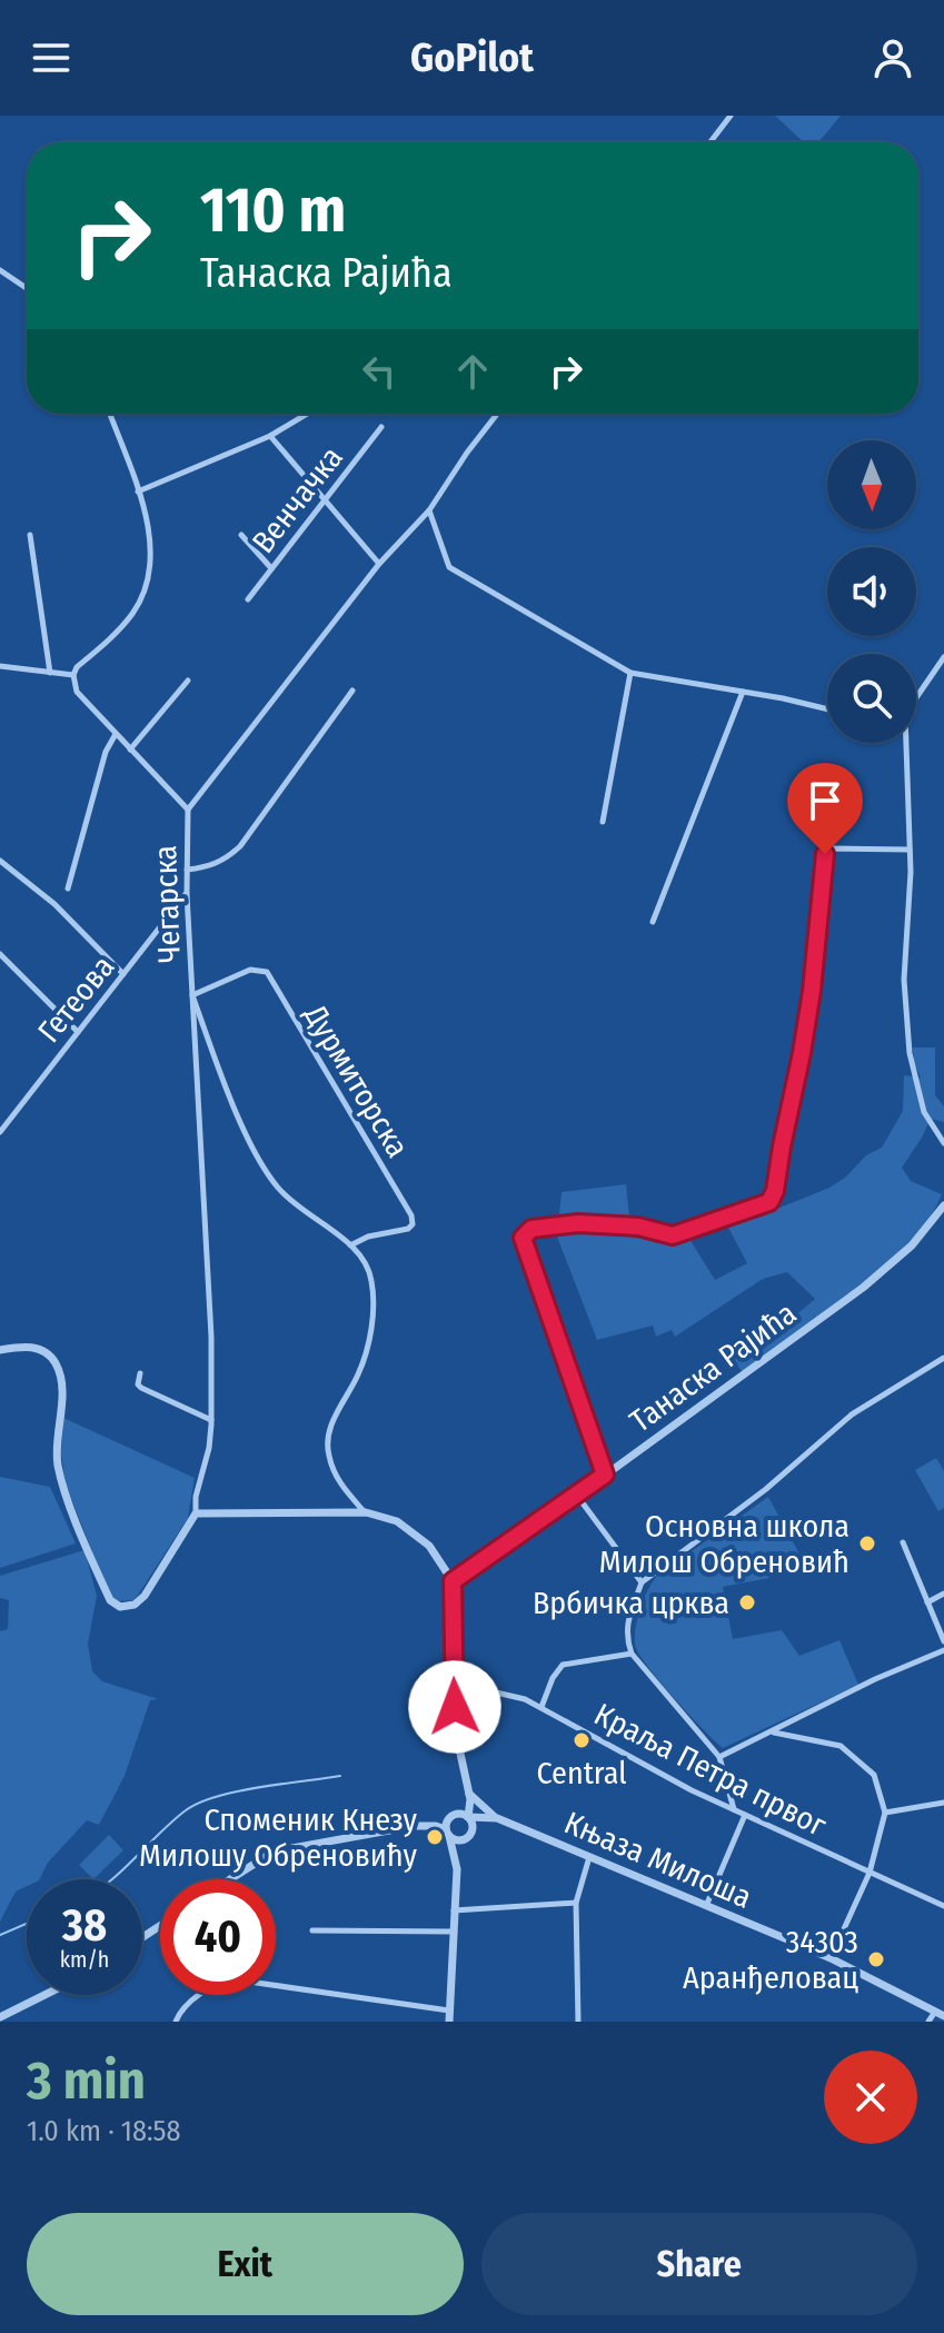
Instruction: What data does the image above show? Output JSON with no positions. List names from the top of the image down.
{
  "streets": {
    "street": [
      "Венчачка",
      "Чегарска",
      "Гетеова",
      "Дурмиторска",
      "Танаска Рајића",
      "Краља Петра првог",
      "Књаза Милоша"
    ]
  },
  "crossings": [
    ["Чегарска", "Гетеова"],
    ["Чегарска", "Дурмиторска"]
  ],
  "places": [
    "Основна школа Милош Обреновић",
    "Врбичка црква",
    "Central",
    "Споменик Кнезу Милошу Обреновићу",
    "34303 Аранђеловац"
  ],
  "north": "bottom",
  "page": {
    "header": "GoPilot",
    "turn": ["110 m", "Танаска Рајића"],
    "speed": "38 km/h",
    "limit": "40",
    "heading": ["3 min", "1.0 km · 18:58"],
    "buttons": ["Exit", "Share"]
  }
}
